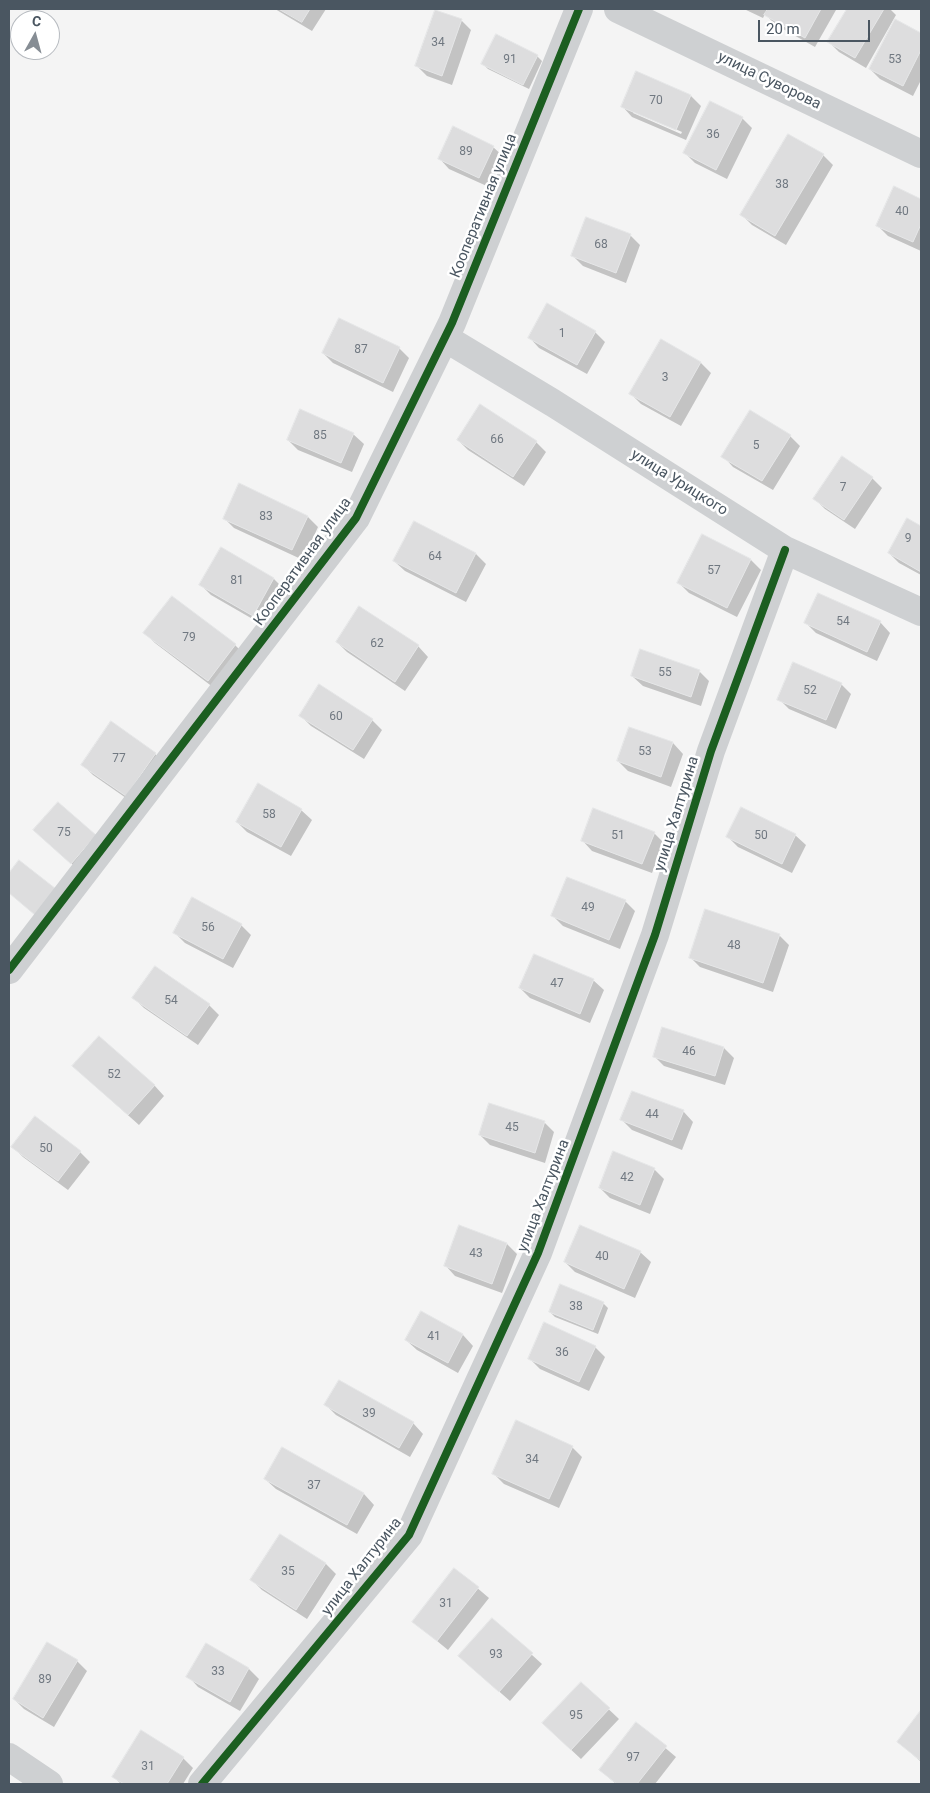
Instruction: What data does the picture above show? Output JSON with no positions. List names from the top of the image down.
{
  "streets": {
    "street": [
      "улица Суворова",
      "Кооперативная улица",
      "улица Урицкого",
      "улица Халтурина"
    ]
  },
  "crossings": [
    ["Кооперативная улица", "улица Урицкого"],
    ["улица Урицкого", "улица Халтурина"]
  ],
  "house_numbers": [
    "34",
    "91",
    "53",
    "70",
    "36",
    "89",
    "38",
    "40",
    "68",
    "1",
    "87",
    "3",
    "85",
    "66",
    "5",
    "7",
    "83",
    "9",
    "64",
    "57",
    "81",
    "54",
    "79",
    "62",
    "55",
    "52",
    "60",
    "53",
    "77",
    "58",
    "75",
    "51",
    "50",
    "49",
    "56",
    "48",
    "47",
    "54",
    "46",
    "52",
    "44",
    "45",
    "50",
    "42",
    "43",
    "40",
    "38",
    "41",
    "36",
    "39",
    "34",
    "37",
    "35",
    "31",
    "93",
    "33",
    "89",
    "95",
    "97",
    "31"
  ],
  "scale_bar": "20 m",
  "north": "top"
}
